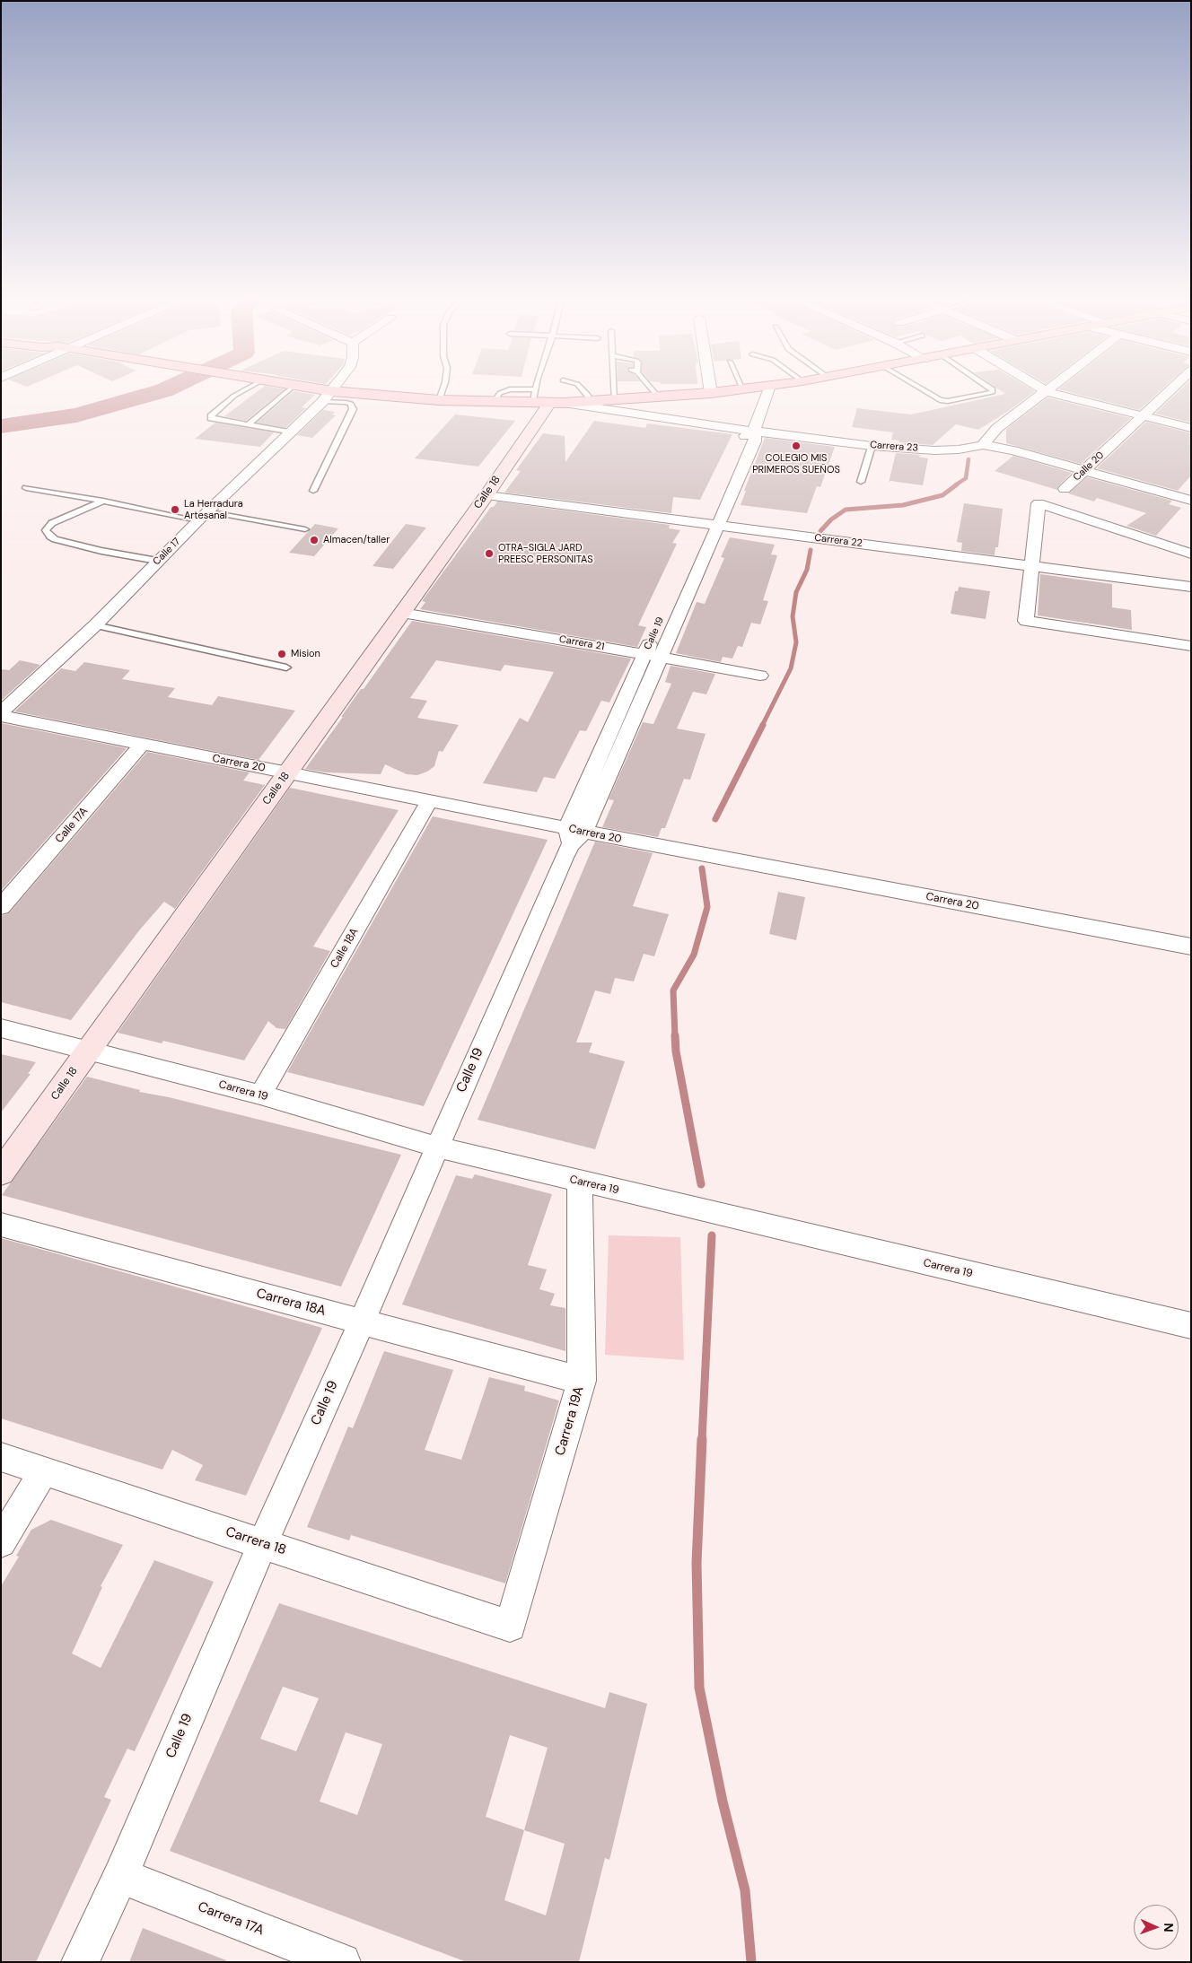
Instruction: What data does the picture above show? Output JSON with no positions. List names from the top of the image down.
{
  "streets": {
    "main road": ["Carrera 23"],
    "street": [
      "Calle 20",
      "Calle 18",
      "Carrera 22",
      "Calle 17",
      "Calle 19",
      "Carrera 21",
      "Carrera 20",
      "Calle 17A",
      "Calle 18A",
      "Carrera 19",
      "Carrera 18A",
      "Carrera 19A",
      "Carrera 18",
      "Carrera 17A"
    ]
  },
  "crossings": [
    ["Carrera 23", "Calle 20"],
    ["Carrera 23", "Calle 18"],
    ["Carrera 23", "Calle 19"],
    ["Calle 18", "Carrera 22"],
    ["Calle 18", "Carrera 21"],
    ["Calle 18", "Carrera 20"],
    ["Calle 18", "Carrera 19"],
    ["Carrera 22", "Calle 19"],
    ["Calle 19", "Carrera 21"],
    ["Calle 19", "Carrera 20"],
    ["Calle 19", "Carrera 19"],
    ["Calle 19", "Carrera 18A"],
    ["Calle 19", "Carrera 18"],
    ["Calle 19", "Carrera 17A"],
    ["Carrera 20", "Calle 17A"],
    ["Carrera 20", "Calle 18A"],
    ["Calle 18A", "Carrera 19"],
    ["Carrera 19", "Carrera 19A"],
    ["Carrera 18A", "Carrera 19A"],
    ["Carrera 19A", "Carrera 18"]
  ],
  "places": [
    "COLEGIO MIS PRIMEROS SUEÑOS",
    "La Herradura Artesanal",
    "Almacen/taller",
    "OTRA-SIGLA JARD PREESC PERSONITAS",
    "Mision"
  ],
  "north": "right"
}
